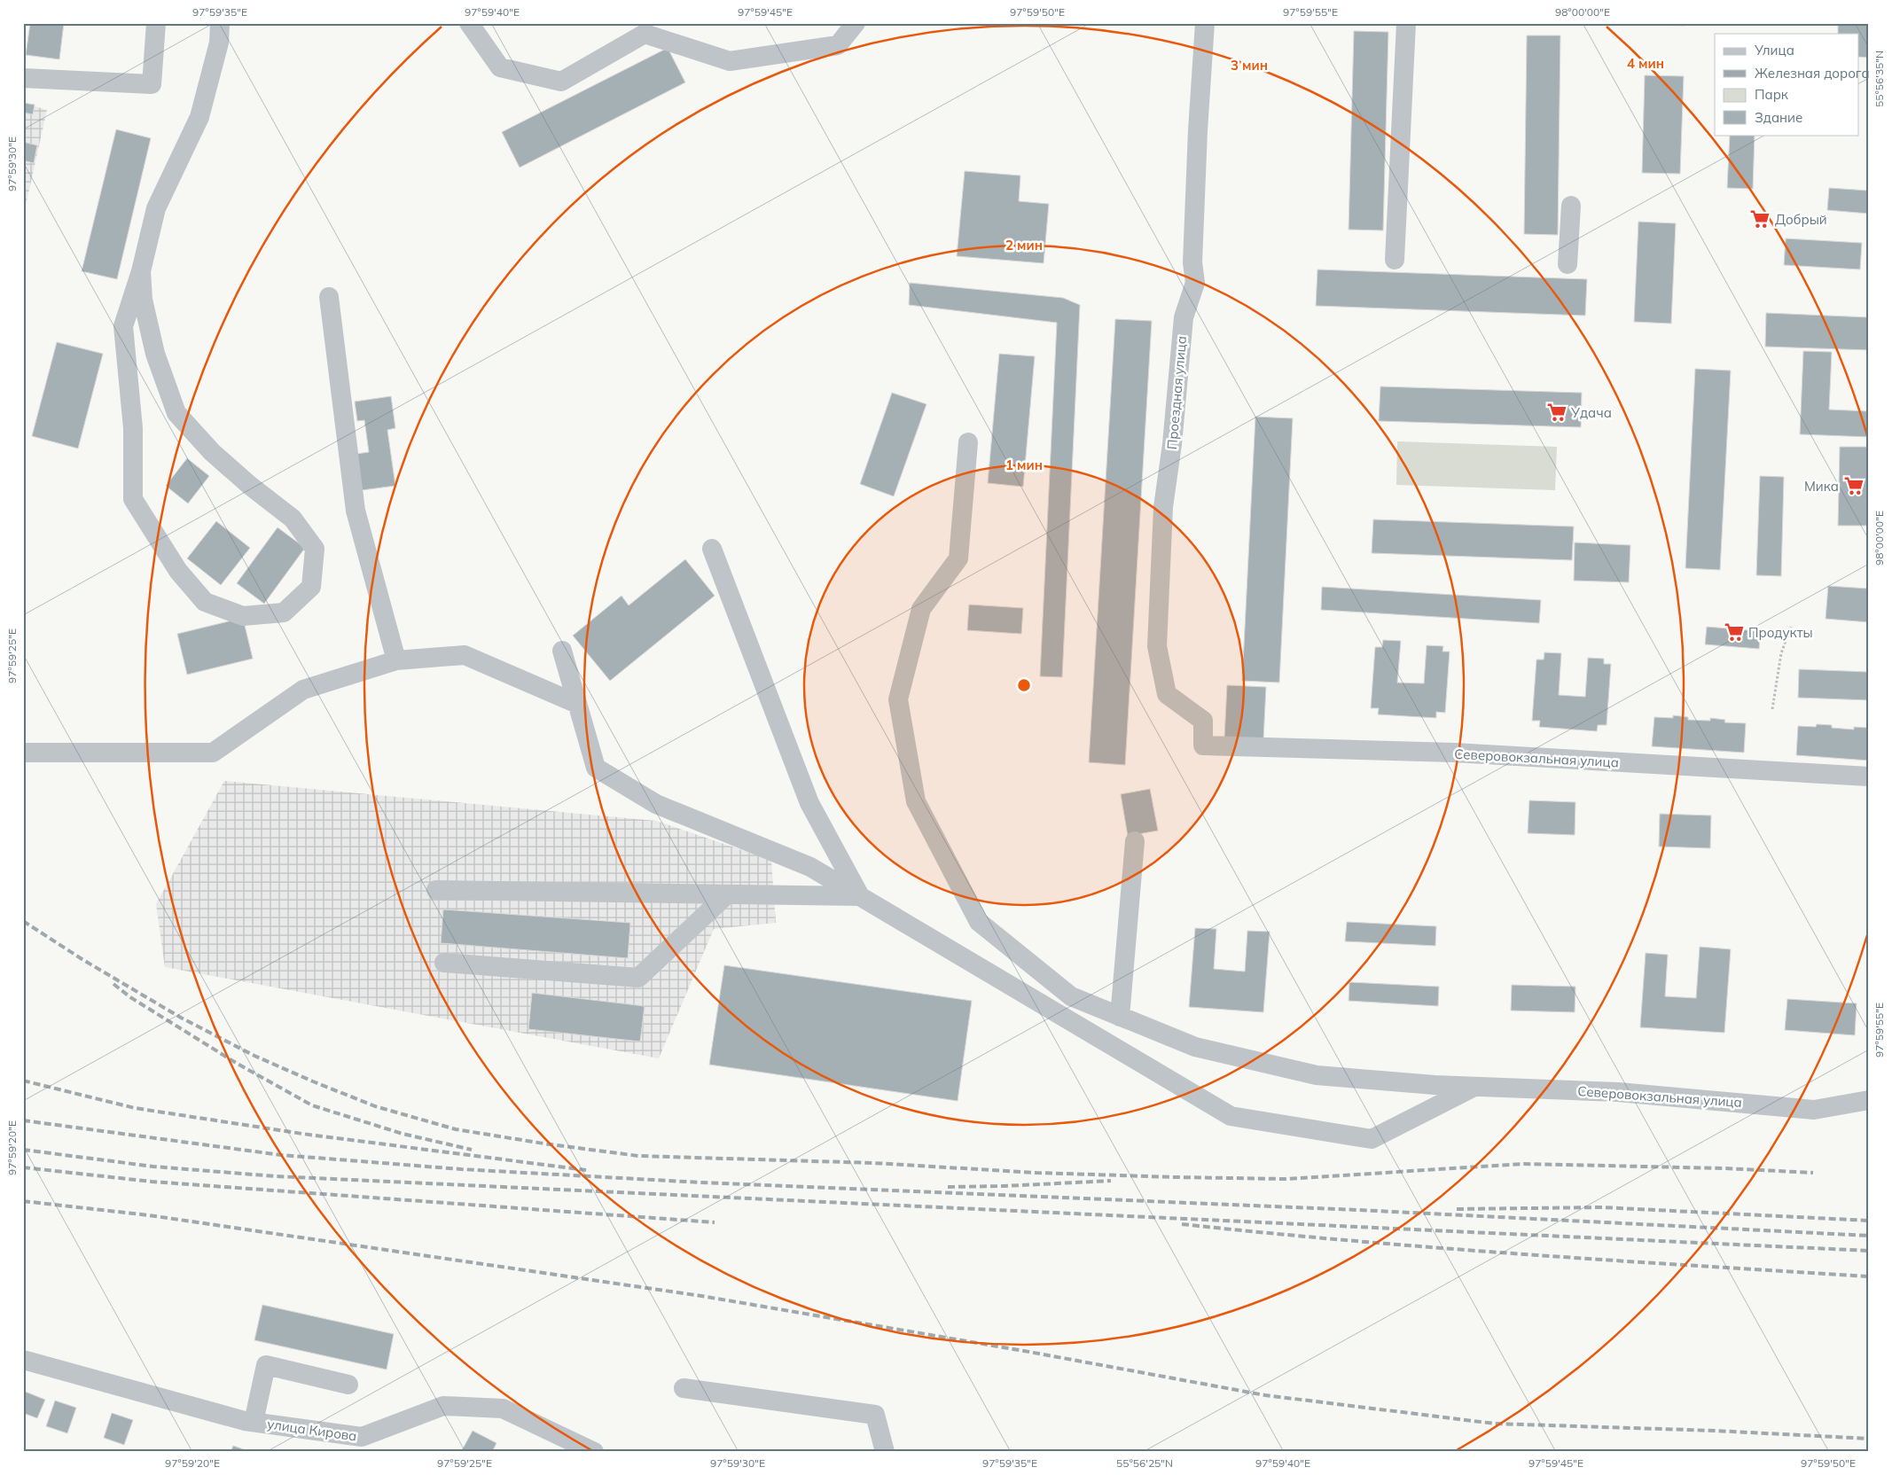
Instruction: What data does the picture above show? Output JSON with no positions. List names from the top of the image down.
{
  "streets": {
    "street": ["Проездная улица", "Северовокзальная улица", "улица Кирова"]
  },
  "crossings": [
    ["Проездная улица", "Северовокзальная улица"]
  ],
  "places": {
    "supermarket": [
      "Добрый",
      "Удача",
      "Мика",
      "Продукты"
    ]
  },
  "legend": [
    "Улица",
    "Железная дорога",
    "Парк",
    "Здание"
  ],
  "coordinates": [
    "97°59'35\"E",
    "97°59'40\"E",
    "97°59'45\"E",
    "97°59'50\"E",
    "97°59'55\"E",
    "98°00'00\"E",
    "55°56'35\"N",
    "97°59'30\"E",
    "97°59'25\"E",
    "97°59'20\"E",
    "55°56'25\"N"
  ],
  "rings": [
    "4 мин",
    "3 мин",
    "2 мин",
    "1 мин"
  ]
}
